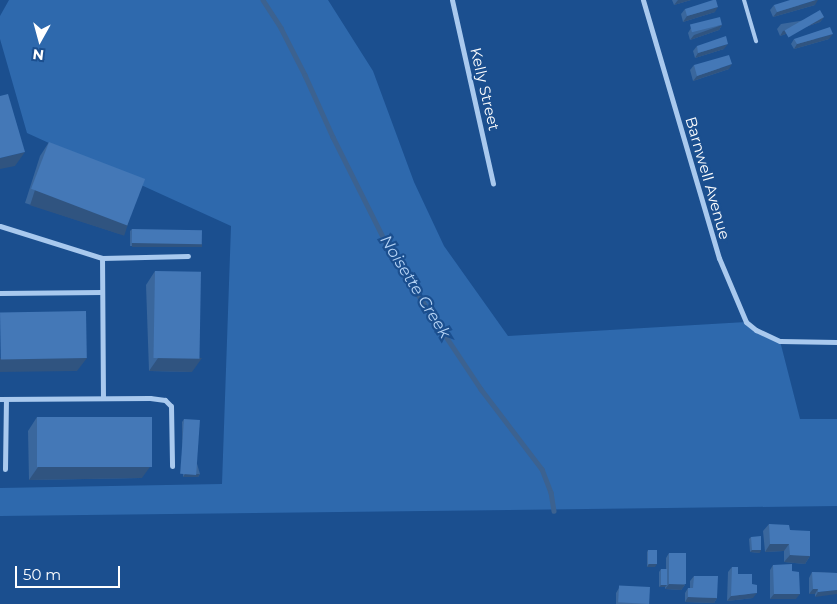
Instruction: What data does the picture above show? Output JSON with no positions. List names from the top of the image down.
{
  "streets": {
    "street": ["Kelly Street", "Barnwell Avenue"]
  },
  "water": ["Noisette Creek"],
  "scale_bar": "50 m",
  "north": "bottom"
}
